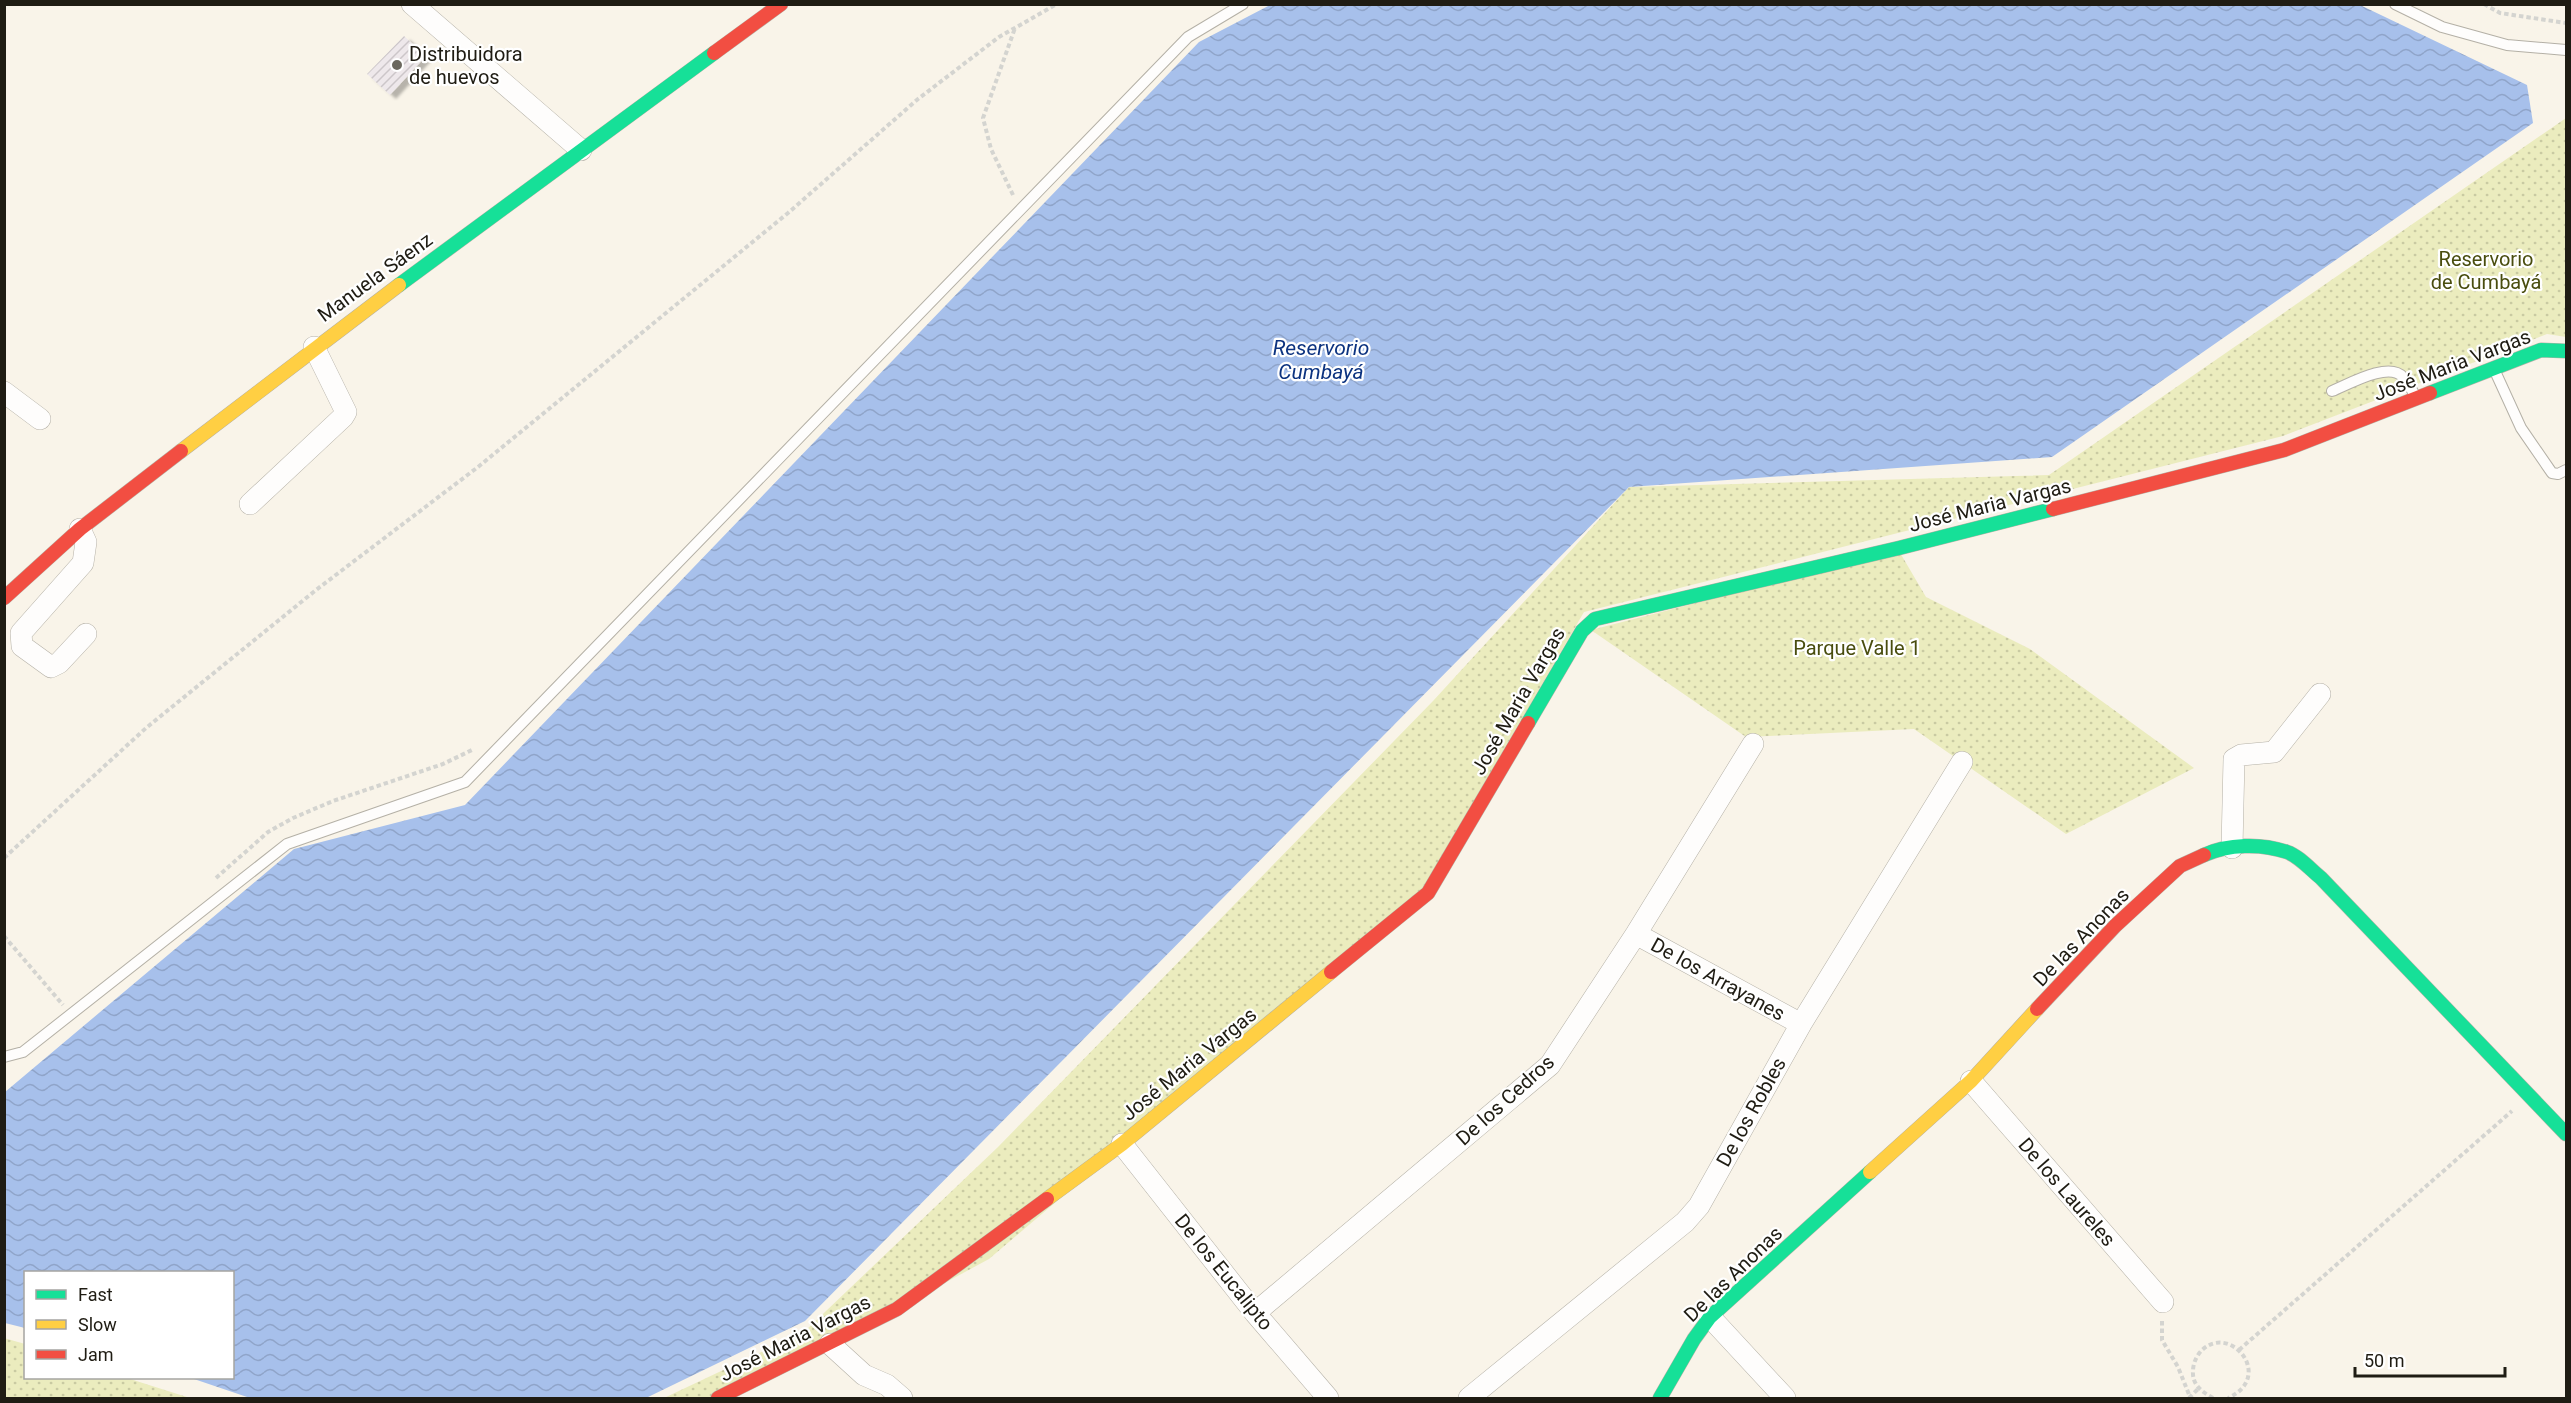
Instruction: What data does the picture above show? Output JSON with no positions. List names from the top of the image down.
{
  "streets": {
    "street": [
      "Manuela Sáenz",
      "José Maria Vargas",
      "De las Anonas",
      "De los Arrayanes",
      "De los Cedros",
      "De los Robles",
      "De los Laureles",
      "De los Eucalipto"
    ]
  },
  "crossings": [
    ["José Maria Vargas", "De los Eucalipto"],
    ["De las Anonas", "De los Laureles"],
    ["De los Arrayanes", "De los Cedros"],
    ["De los Arrayanes", "De los Robles"],
    ["De los Cedros", "De los Eucalipto"]
  ],
  "water": ["Reservorio Cumbayá"],
  "parks": ["Reservorio de Cumbayá", "Parque Valle 1"],
  "places": ["Distribuidora de huevos"],
  "legend": ["Fast", "Slow", "Jam"],
  "scale_bar": "50 m"
}
